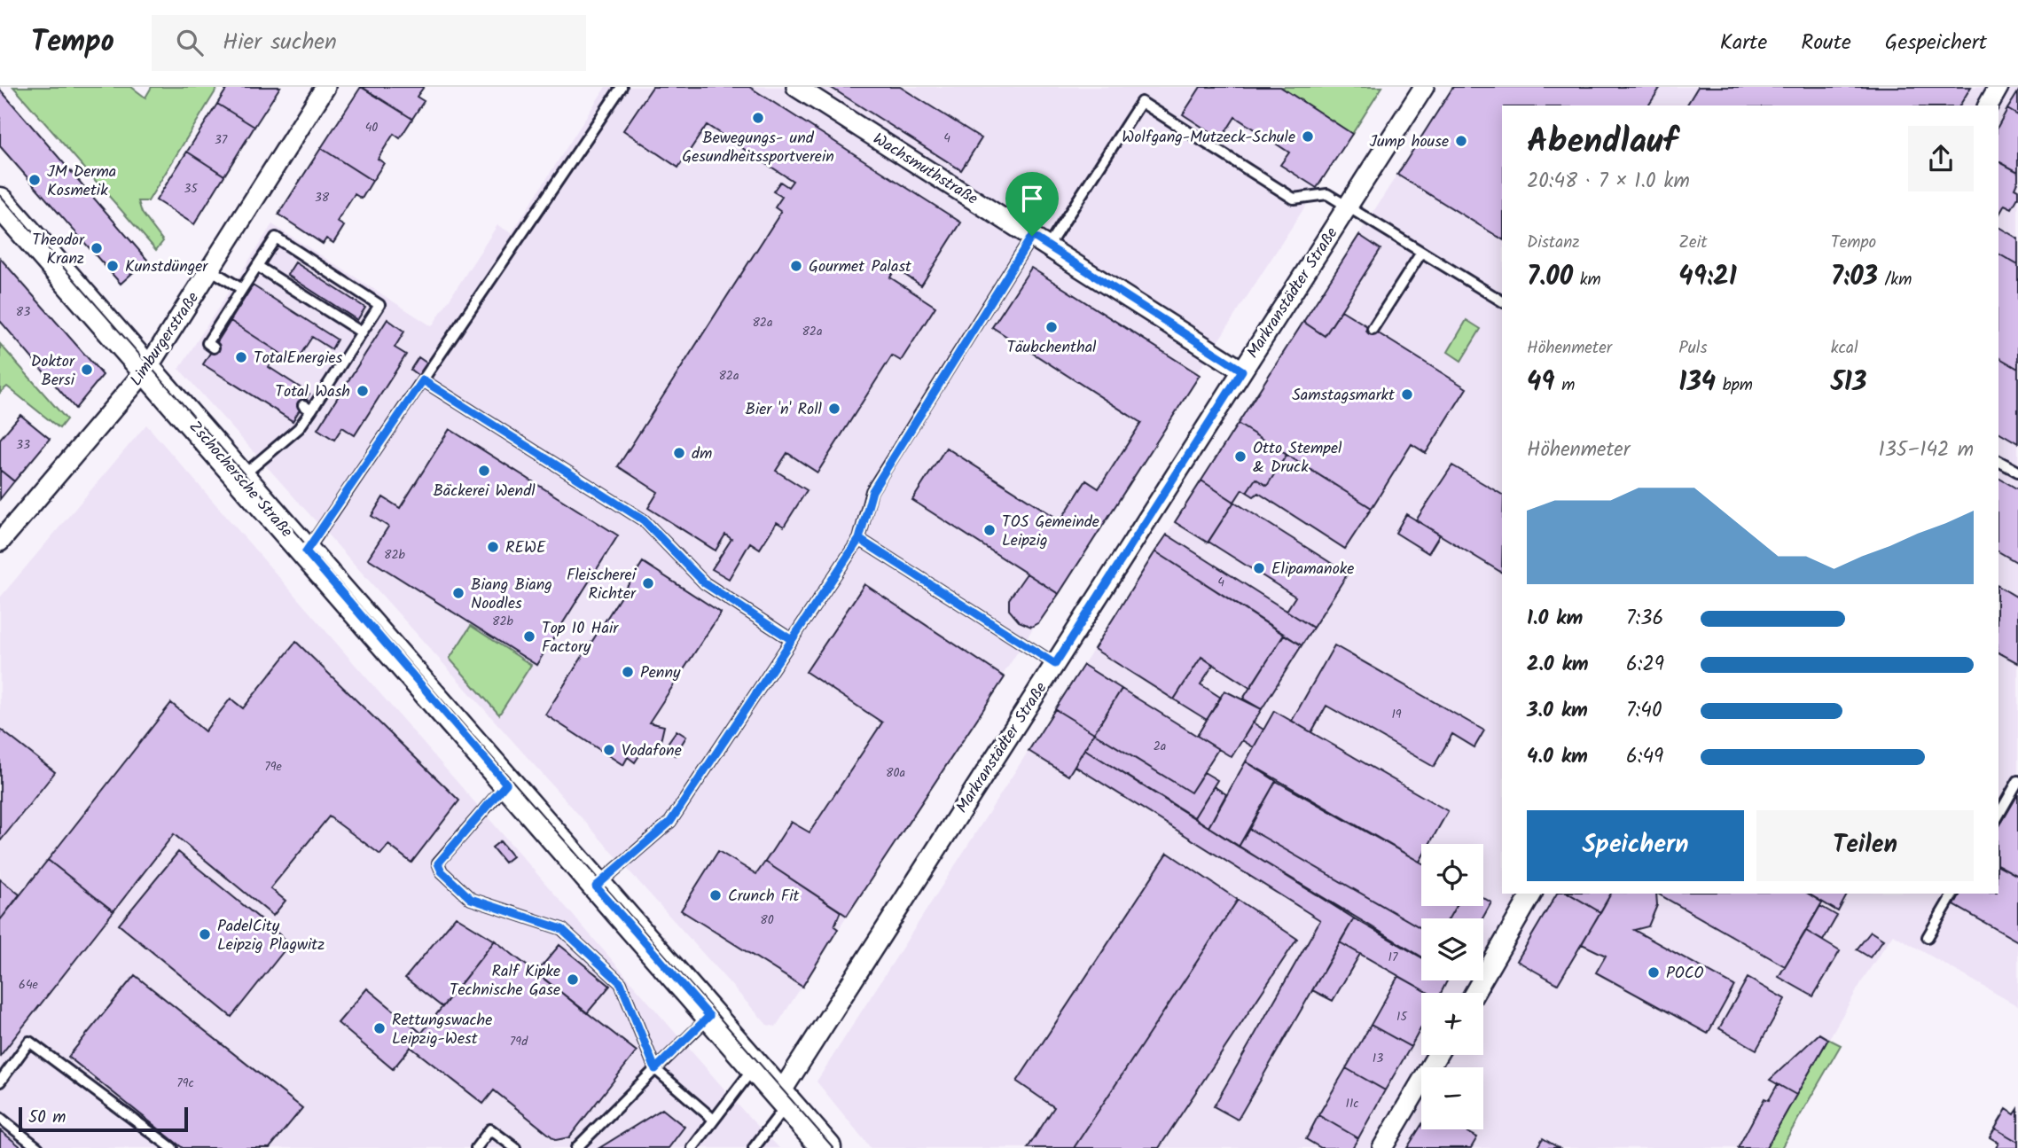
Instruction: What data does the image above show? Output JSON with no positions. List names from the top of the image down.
{
  "streets": {
    "main road": ["Zschochersche Straße"],
    "street": ["Wachsmuthstraße", "Markranstädter Straße", "Limburgerstraße"]
  },
  "crossings": [
    ["Wachsmuthstraße", "Markranstädter Straße"],
    ["Markranstädter Straße", "Zschochersche Straße"],
    ["Limburgerstraße", "Zschochersche Straße"]
  ],
  "places": [
    "Bewegungs- und Gesundheitssportverein",
    "Wolfgang-Mutzeck-Schule",
    "Jump house",
    "JM Derma Kosmetik",
    "Theodor Kranz",
    "Kunstdünger",
    "Gourmet Palast",
    "Täubchenthal",
    "TotalEnergies",
    "Doktor Bersi",
    "Total Wash",
    "Samstagsmarkt",
    "Bier 'n' Roll",
    "dm",
    "Otto Stempel & Druck",
    "Bäckerei Wendl",
    "TOS Gemeinde Leipzig",
    "REWE",
    "Elipamanoke",
    "Fleischerei Richter",
    "Biang Biang Noodles",
    "Top 10 Hair Factory",
    "Penny",
    "Vodafone",
    "Crunch Fit",
    "PadelCity Leipzig Plagwitz",
    "POCO",
    "Ralf Kipke Technische Gase",
    "Rettungswache Leipzig-West"
  ],
  "house_numbers": [
    "40",
    "4",
    "37",
    "35",
    "38",
    "83",
    "82a",
    "82a",
    "82a",
    "33",
    "82b",
    "4",
    "82b",
    "19",
    "2a",
    "79e",
    "80a",
    "80",
    "17",
    "64e",
    "15",
    "79d",
    "13",
    "79c",
    "11c"
  ],
  "scale_bar": "50 m",
  "page": {
    "header": "Tempo",
    "search": "Hier suchen",
    "nav": ["Karte", "Route", "Gespeichert"],
    "heading": ["Abendlauf", "20:48 · 7 × 1.0 km"],
    "stats": [
      ["Distanz", "7.00 km"],
      ["Zeit", "49:21"],
      ["Tempo", "7:03 /km"],
      ["Höhenmeter", "49 m"],
      ["Puls", "134 bpm"],
      ["kcal", "513"]
    ],
    "chart": ["Höhenmeter", "135–142 m"],
    "list": [
      {
        "name": "1.0 km",
        "note": "7:36"
      },
      {
        "name": "2.0 km",
        "note": "6:29"
      },
      {
        "name": "3.0 km",
        "note": "7:40"
      },
      {
        "name": "4.0 km",
        "note": "6:49"
      }
    ],
    "buttons": ["Speichern", "Teilen"],
    "map_buttons": ["+", "−"],
    "scale": "50 m"
  }
}
